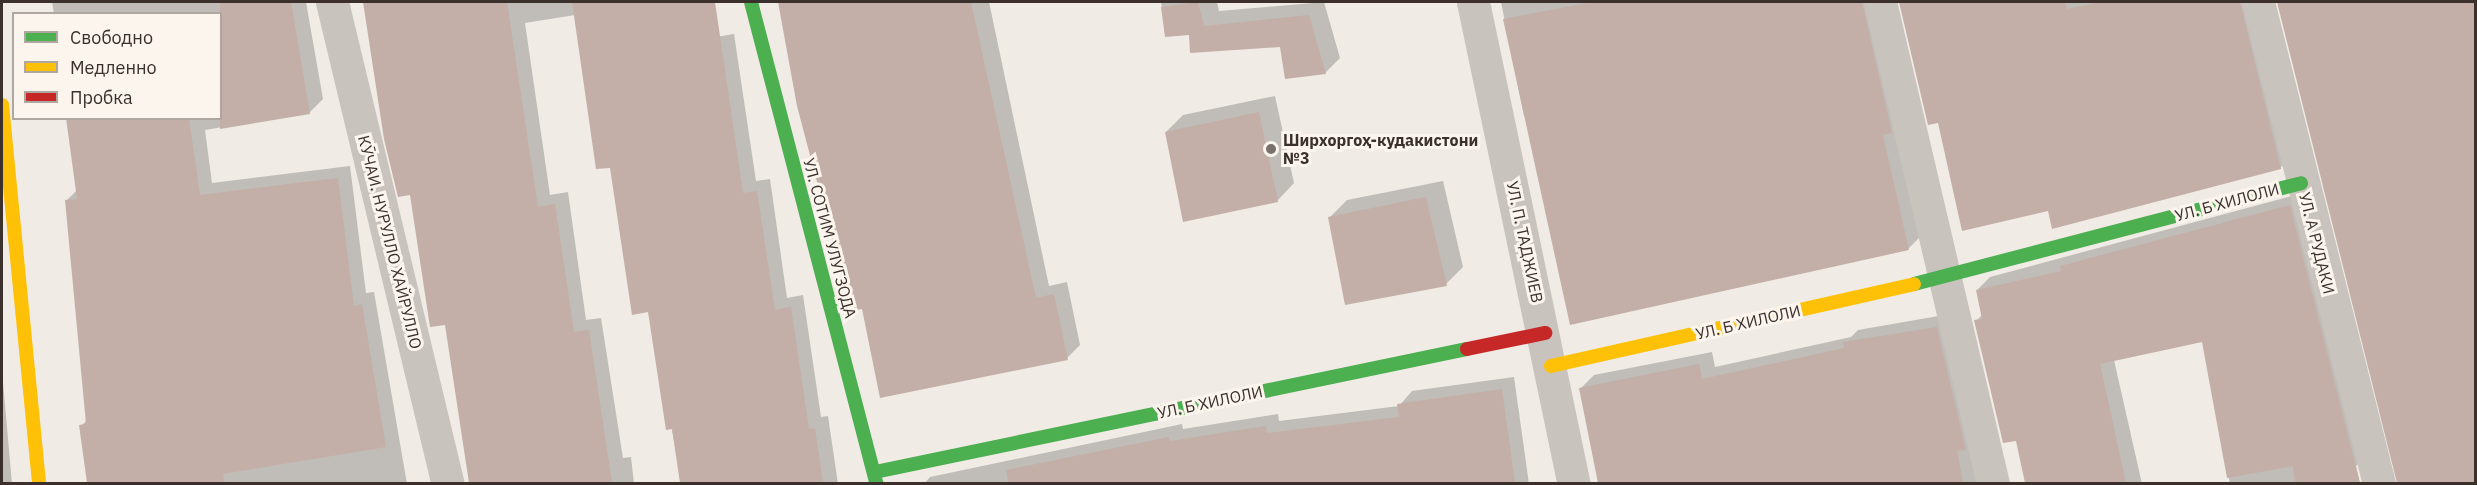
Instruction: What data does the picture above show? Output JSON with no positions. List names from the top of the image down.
{
  "streets": {
    "street": [
      "УЛ. Б ХИЛОЛИ",
      "УЛ. СОТИМ УЛУГЗОДА",
      "КӮЧАИ. НУРУЛЛО ХАЙРУЛЛО",
      "УЛ. П. ТАДЖИЕВ",
      "УЛ. А РУДАКИ"
    ]
  },
  "crossings": [
    ["УЛ. Б ХИЛОЛИ", "УЛ. СОТИМ УЛУГЗОДА"],
    ["УЛ. Б ХИЛОЛИ", "УЛ. П. ТАДЖИЕВ"],
    ["УЛ. Б ХИЛОЛИ", "УЛ. А РУДАКИ"]
  ],
  "places": ["Ширхоргоҳ-кудакистони №3"],
  "legend": ["Свободно", "Медленно", "Пробка"]
}
